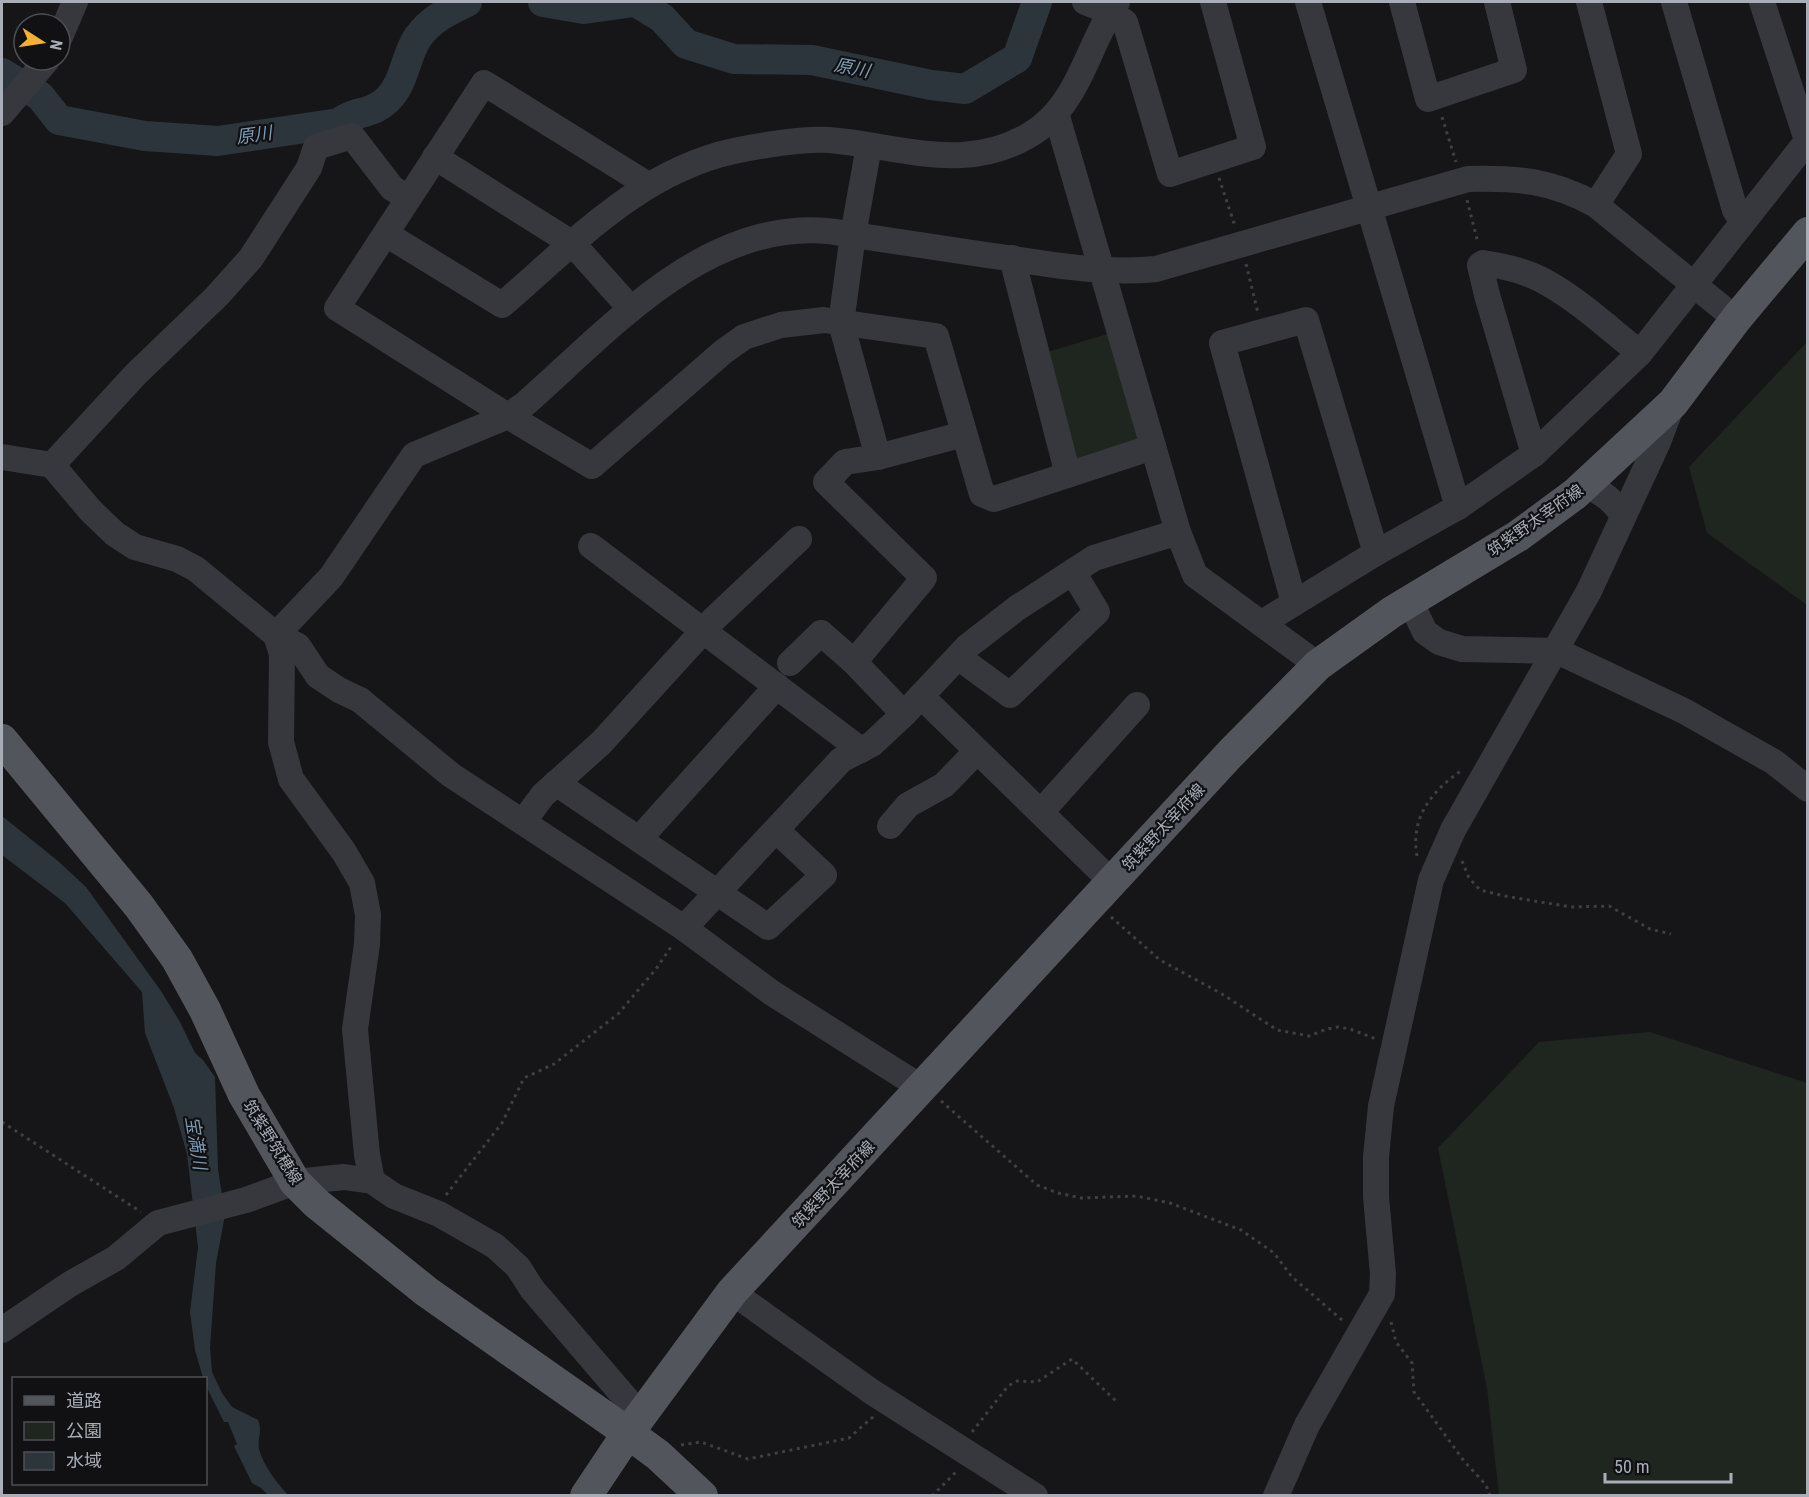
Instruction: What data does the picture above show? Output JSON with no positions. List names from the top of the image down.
{
  "streets": {
    "main road": ["筑紫野太宰府線", "筑紫野筑穂線"]
  },
  "crossings": [
    ["筑紫野太宰府線", "筑紫野筑穂線"]
  ],
  "water": ["原川", "宝満川"],
  "legend": ["道路", "公園", "水域"],
  "scale_bar": "50 m",
  "north": "right"
}
